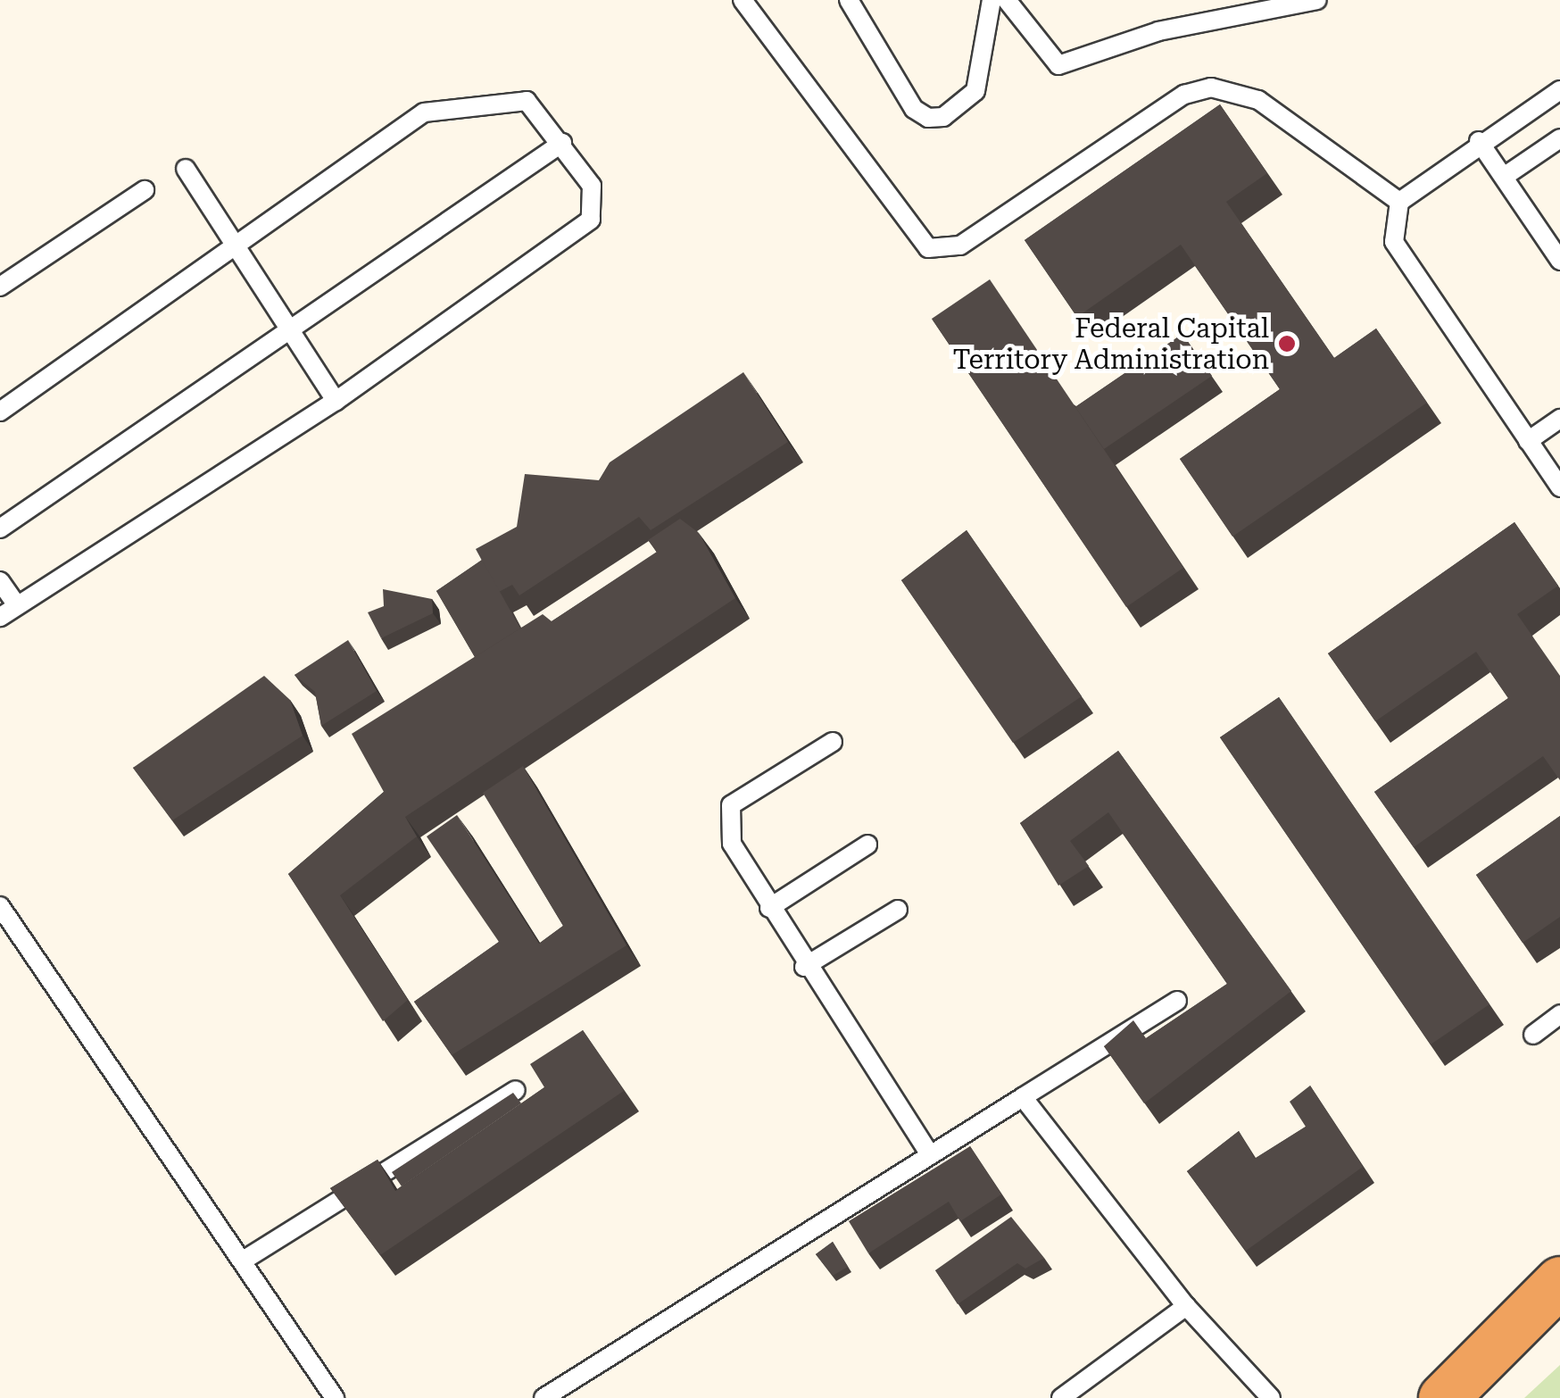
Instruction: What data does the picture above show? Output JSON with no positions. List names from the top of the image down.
{
  "places": ["Federal Capital Territory Administration"]
}
